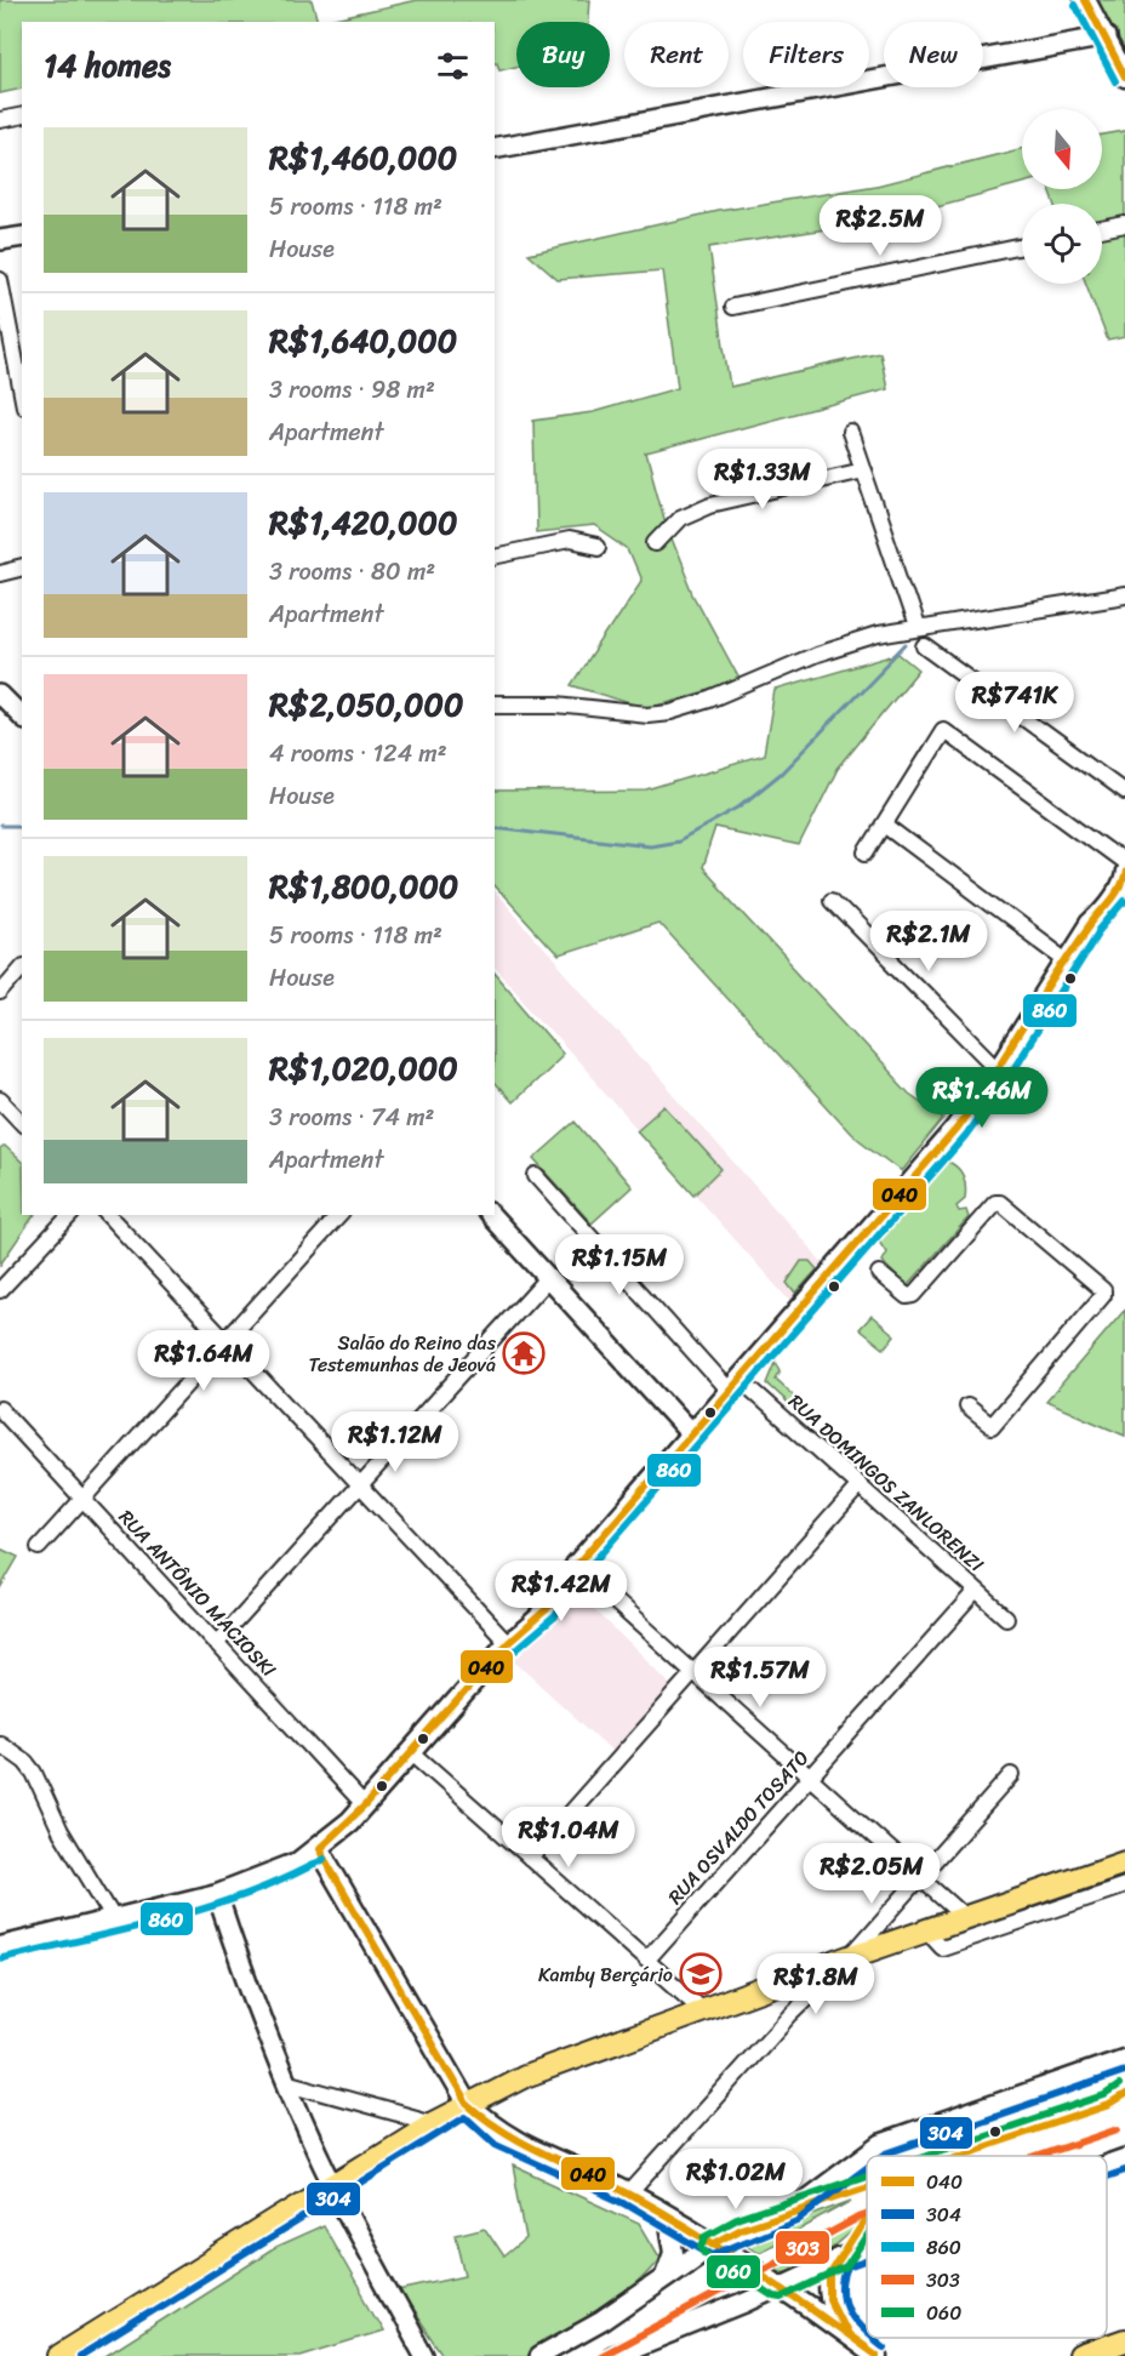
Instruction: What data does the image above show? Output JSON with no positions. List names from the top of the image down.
{
  "streets": {
    "street": ["RUA DOMINGOS ZANLORENZI", "RUA ANTÔNIO MACIOSKI", "RUA OSVALDO TOSATO"]
  },
  "crossings": [
    ["RUA DOMINGOS ZANLORENZI", "RUA OSVALDO TOSATO"]
  ],
  "places": {
    "temple": ["Salão do Reino das Testemunhas de Jeová"],
    "school or university": ["Kamby Berçário"]
  },
  "lines": [
    "transit line 040",
    "transit line 860",
    "transit line 304",
    "transit line 060",
    "transit line 303"
  ],
  "legend": [
    "040",
    "304",
    "860",
    "303",
    "060"
  ],
  "north": "bottom",
  "page": {
    "chip": [
      "Buy",
      "Rent",
      "Filters",
      "New"
    ],
    "heading": "14 homes",
    "list": [
      {
        "name": "R$1,460,000",
        "note": "5 rooms · 118 m² · House"
      },
      {
        "name": "R$1,640,000",
        "note": "3 rooms · 98 m² · Apartment"
      },
      {
        "name": "R$1,420,000",
        "note": "3 rooms · 80 m² · Apartment"
      },
      {
        "name": "R$2,050,000",
        "note": "4 rooms · 124 m² · House"
      },
      {
        "name": "R$1,800,000",
        "note": "5 rooms · 118 m² · House"
      },
      {
        "name": "R$1,020,000",
        "note": "3 rooms · 74 m² · Apartment"
      }
    ],
    "price": [
      "R$2.5M",
      "R$1.33M",
      "R$741K",
      "R$2.1M",
      "R$1.46M",
      "R$1.15M",
      "R$1.64M",
      "R$1.12M",
      "R$1.42M",
      "R$1.57M",
      "R$1.04M",
      "R$2.05M",
      "R$1.8M",
      "R$1.02M"
    ]
  }
}
